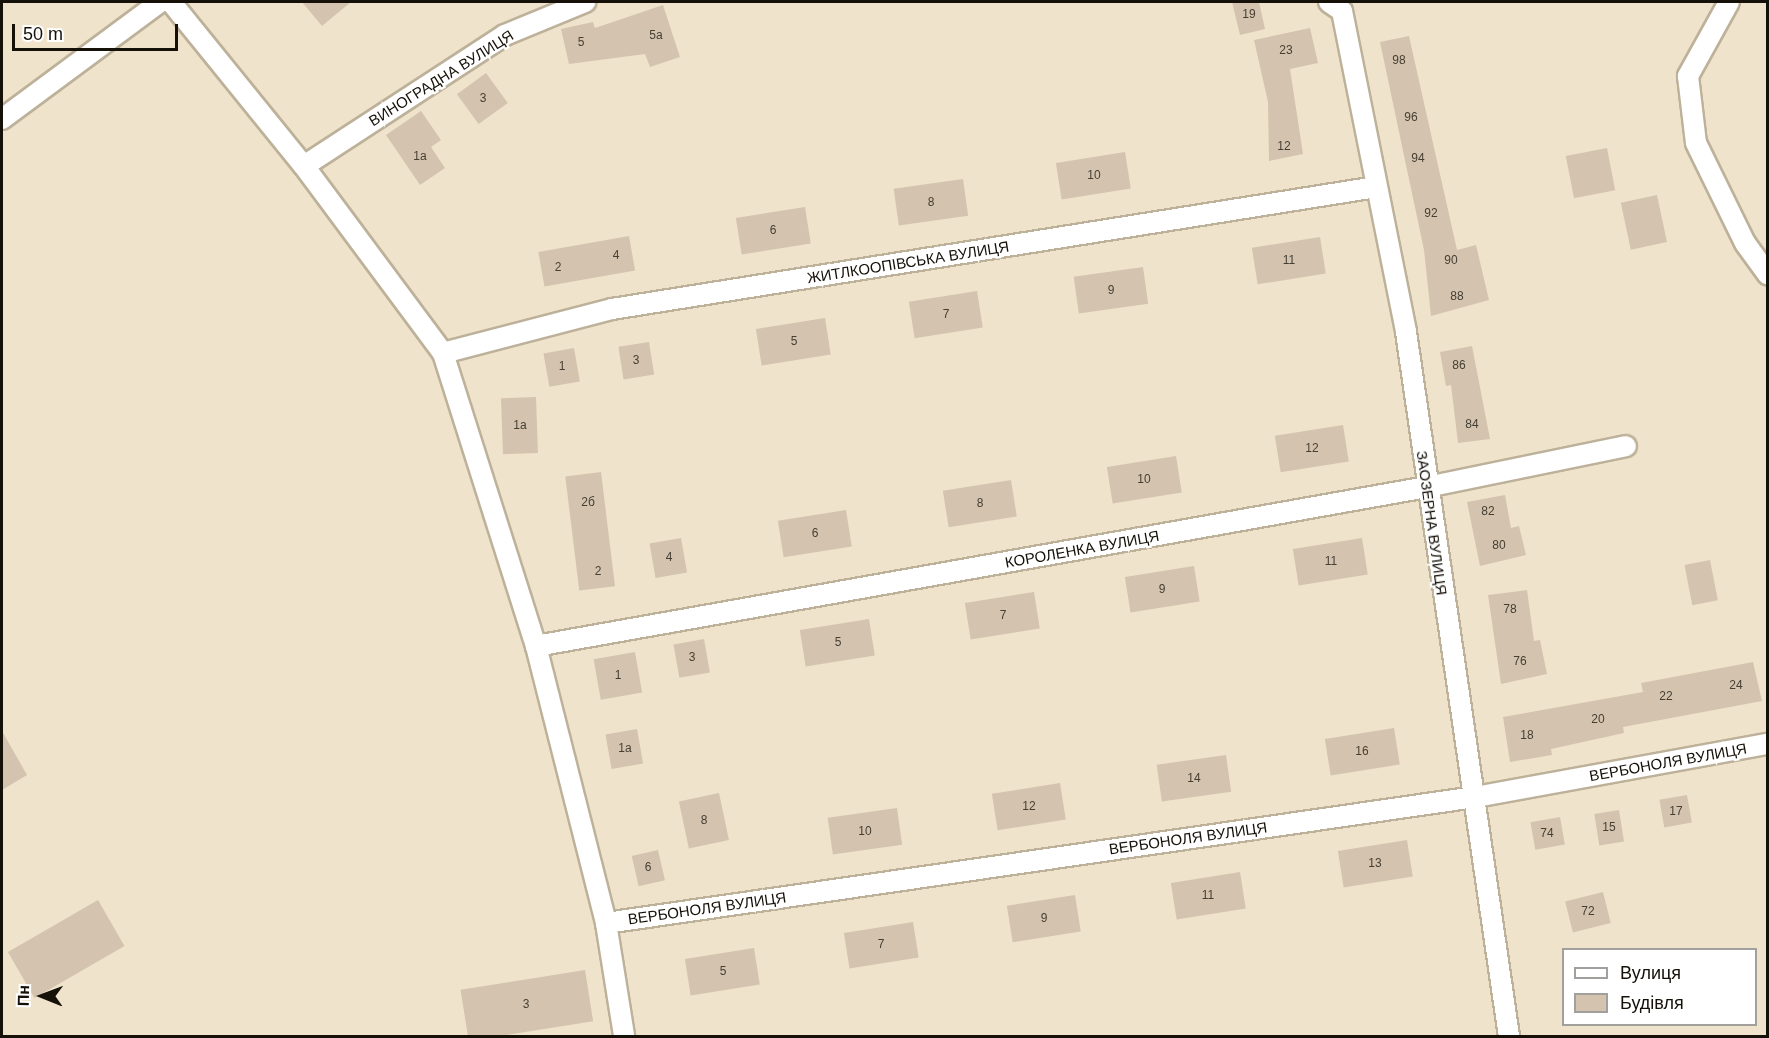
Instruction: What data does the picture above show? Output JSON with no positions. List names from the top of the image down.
{
  "streets": {
    "street": [
      "ВИНОГРАДНА ВУЛИЦЯ",
      "ЖИТЛКООПІВСЬКА ВУЛИЦЯ",
      "ЗАОЗЕРНА ВУЛИЦЯ",
      "КОРОЛЕНКА ВУЛИЦЯ",
      "ВЕРБОНОЛЯ ВУЛИЦЯ"
    ]
  },
  "crossings": [
    ["ЖИТЛКООПІВСЬКА ВУЛИЦЯ", "ЗАОЗЕРНА ВУЛИЦЯ"],
    ["ЗАОЗЕРНА ВУЛИЦЯ", "КОРОЛЕНКА ВУЛИЦЯ"],
    ["ЗАОЗЕРНА ВУЛИЦЯ", "ВЕРБОНОЛЯ ВУЛИЦЯ"]
  ],
  "house_numbers": [
    "19",
    "5а",
    "5",
    "23",
    "98",
    "3",
    "96",
    "12",
    "1а",
    "94",
    "10",
    "8",
    "92",
    "6",
    "4",
    "11",
    "90",
    "2",
    "9",
    "88",
    "7",
    "5",
    "3",
    "86",
    "1",
    "84",
    "1а",
    "12",
    "10",
    "2б",
    "8",
    "82",
    "6",
    "80",
    "4",
    "11",
    "2",
    "9",
    "78",
    "7",
    "5",
    "3",
    "76",
    "1",
    "24",
    "22",
    "20",
    "18",
    "1а",
    "16",
    "14",
    "12",
    "17",
    "8",
    "15",
    "10",
    "74",
    "13",
    "6",
    "11",
    "72",
    "9",
    "7",
    "5",
    "3"
  ],
  "legend": ["Вулиця", "Будівля"],
  "scale_bar": "50 m",
  "north": "left"
}
